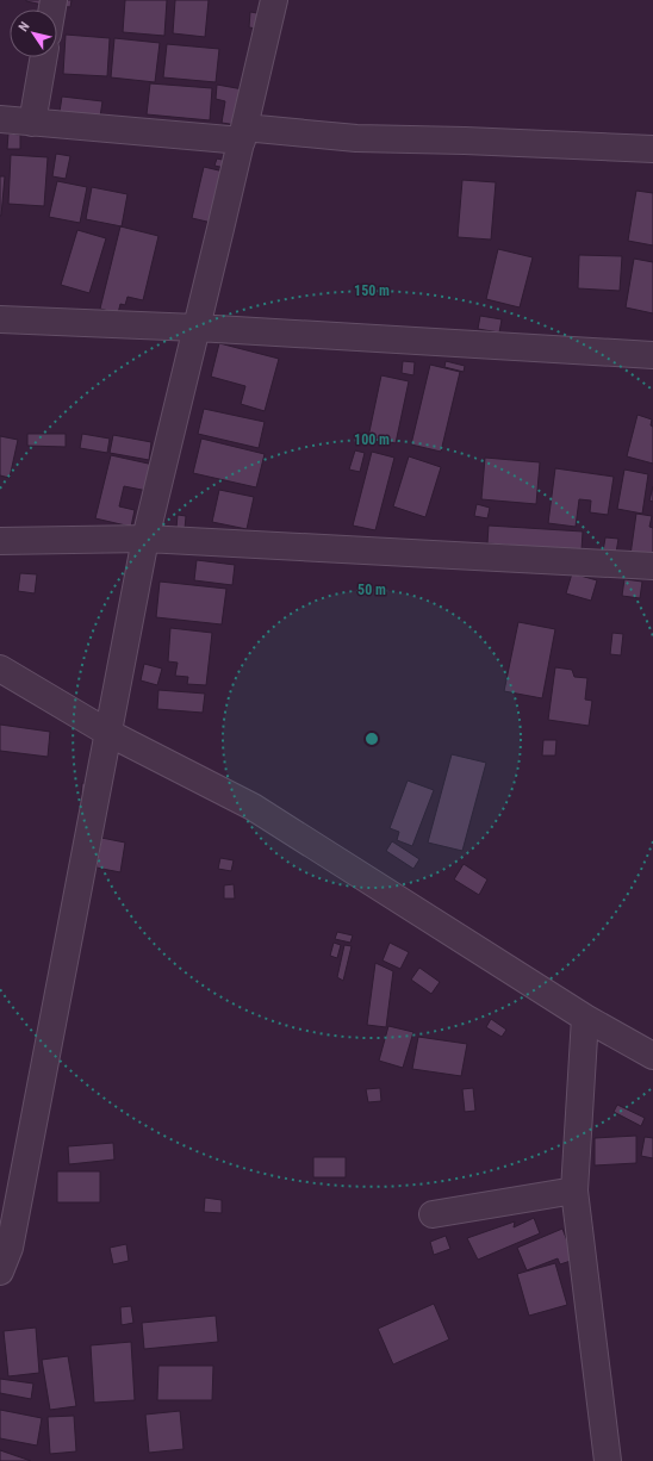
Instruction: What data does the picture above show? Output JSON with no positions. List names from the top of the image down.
{
  "north": "top left",
  "rings": ["150 m", "100 m", "50 m"]
}
